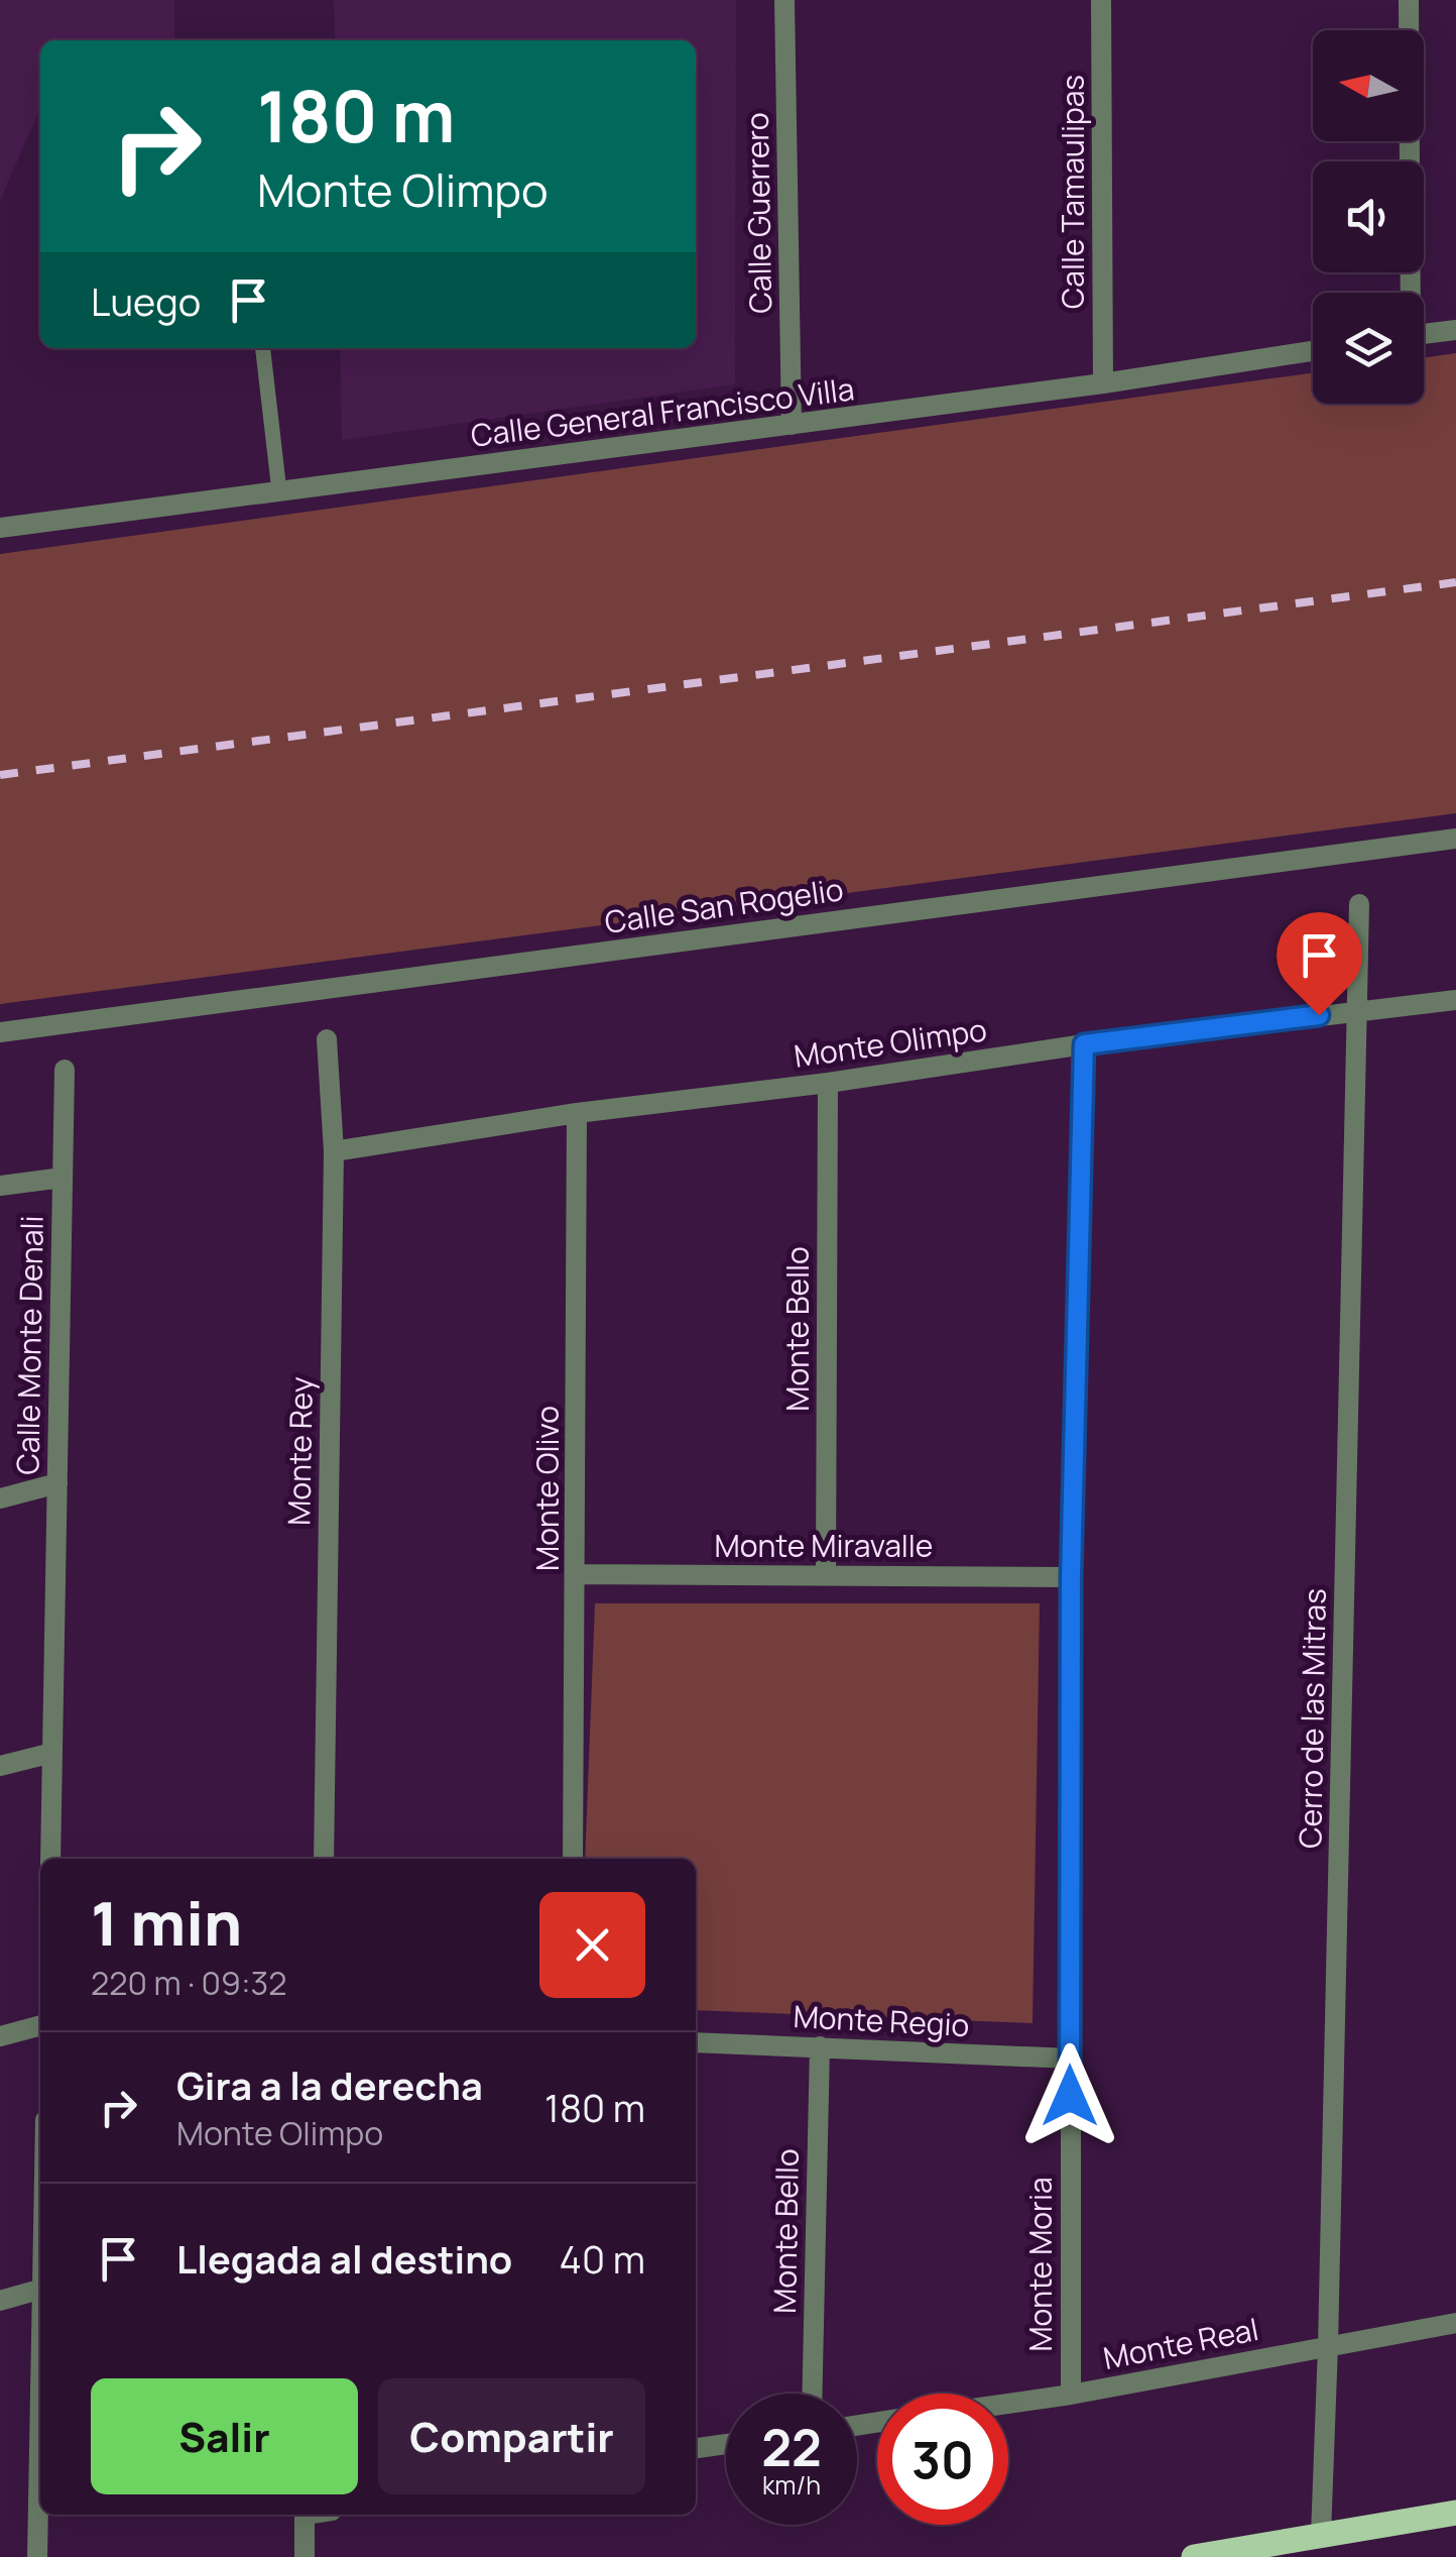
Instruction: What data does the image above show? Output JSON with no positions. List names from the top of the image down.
{
  "streets": {
    "street": [
      "Calle Tamaulipas",
      "Calle Guerrero",
      "Calle General Francisco Villa",
      "Calle San Rogelio",
      "Monte Olimpo",
      "Monte Bello",
      "Calle Monte Denali",
      "Monte Rey",
      "Monte Olivo",
      "Monte Miravalle",
      "Cerro de las Mitras",
      "Monte Regio",
      "Monte Moria",
      "Monte Real"
    ]
  },
  "crossings": [
    ["Calle Tamaulipas", "Calle General Francisco Villa"],
    ["Calle Guerrero", "Calle General Francisco Villa"],
    ["Monte Olimpo", "Monte Bello"],
    ["Monte Olimpo", "Monte Rey"],
    ["Monte Olimpo", "Monte Olivo"],
    ["Monte Olimpo", "Cerro de las Mitras"],
    ["Monte Olimpo", "Monte Moria"],
    ["Monte Bello", "Monte Miravalle"],
    ["Monte Bello", "Monte Regio"],
    ["Monte Olivo", "Monte Miravalle"],
    ["Monte Miravalle", "Monte Moria"],
    ["Cerro de las Mitras", "Monte Real"],
    ["Monte Regio", "Monte Moria"],
    ["Monte Moria", "Monte Real"]
  ],
  "north": "left",
  "page": {
    "turn": ["180 m", "Monte Olimpo"],
    "then": "Luego",
    "heading": ["1 min", "220 m · 09:32"],
    "list": [
      {
        "name": "Gira a la derecha",
        "note": "Monte Olimpo",
        "value": "180 m"
      },
      {
        "name": "Llegada al destino",
        "value": "40 m"
      }
    ],
    "buttons": ["Salir", "Compartir"],
    "speed": "22 km/h",
    "limit": "30"
  }
}
